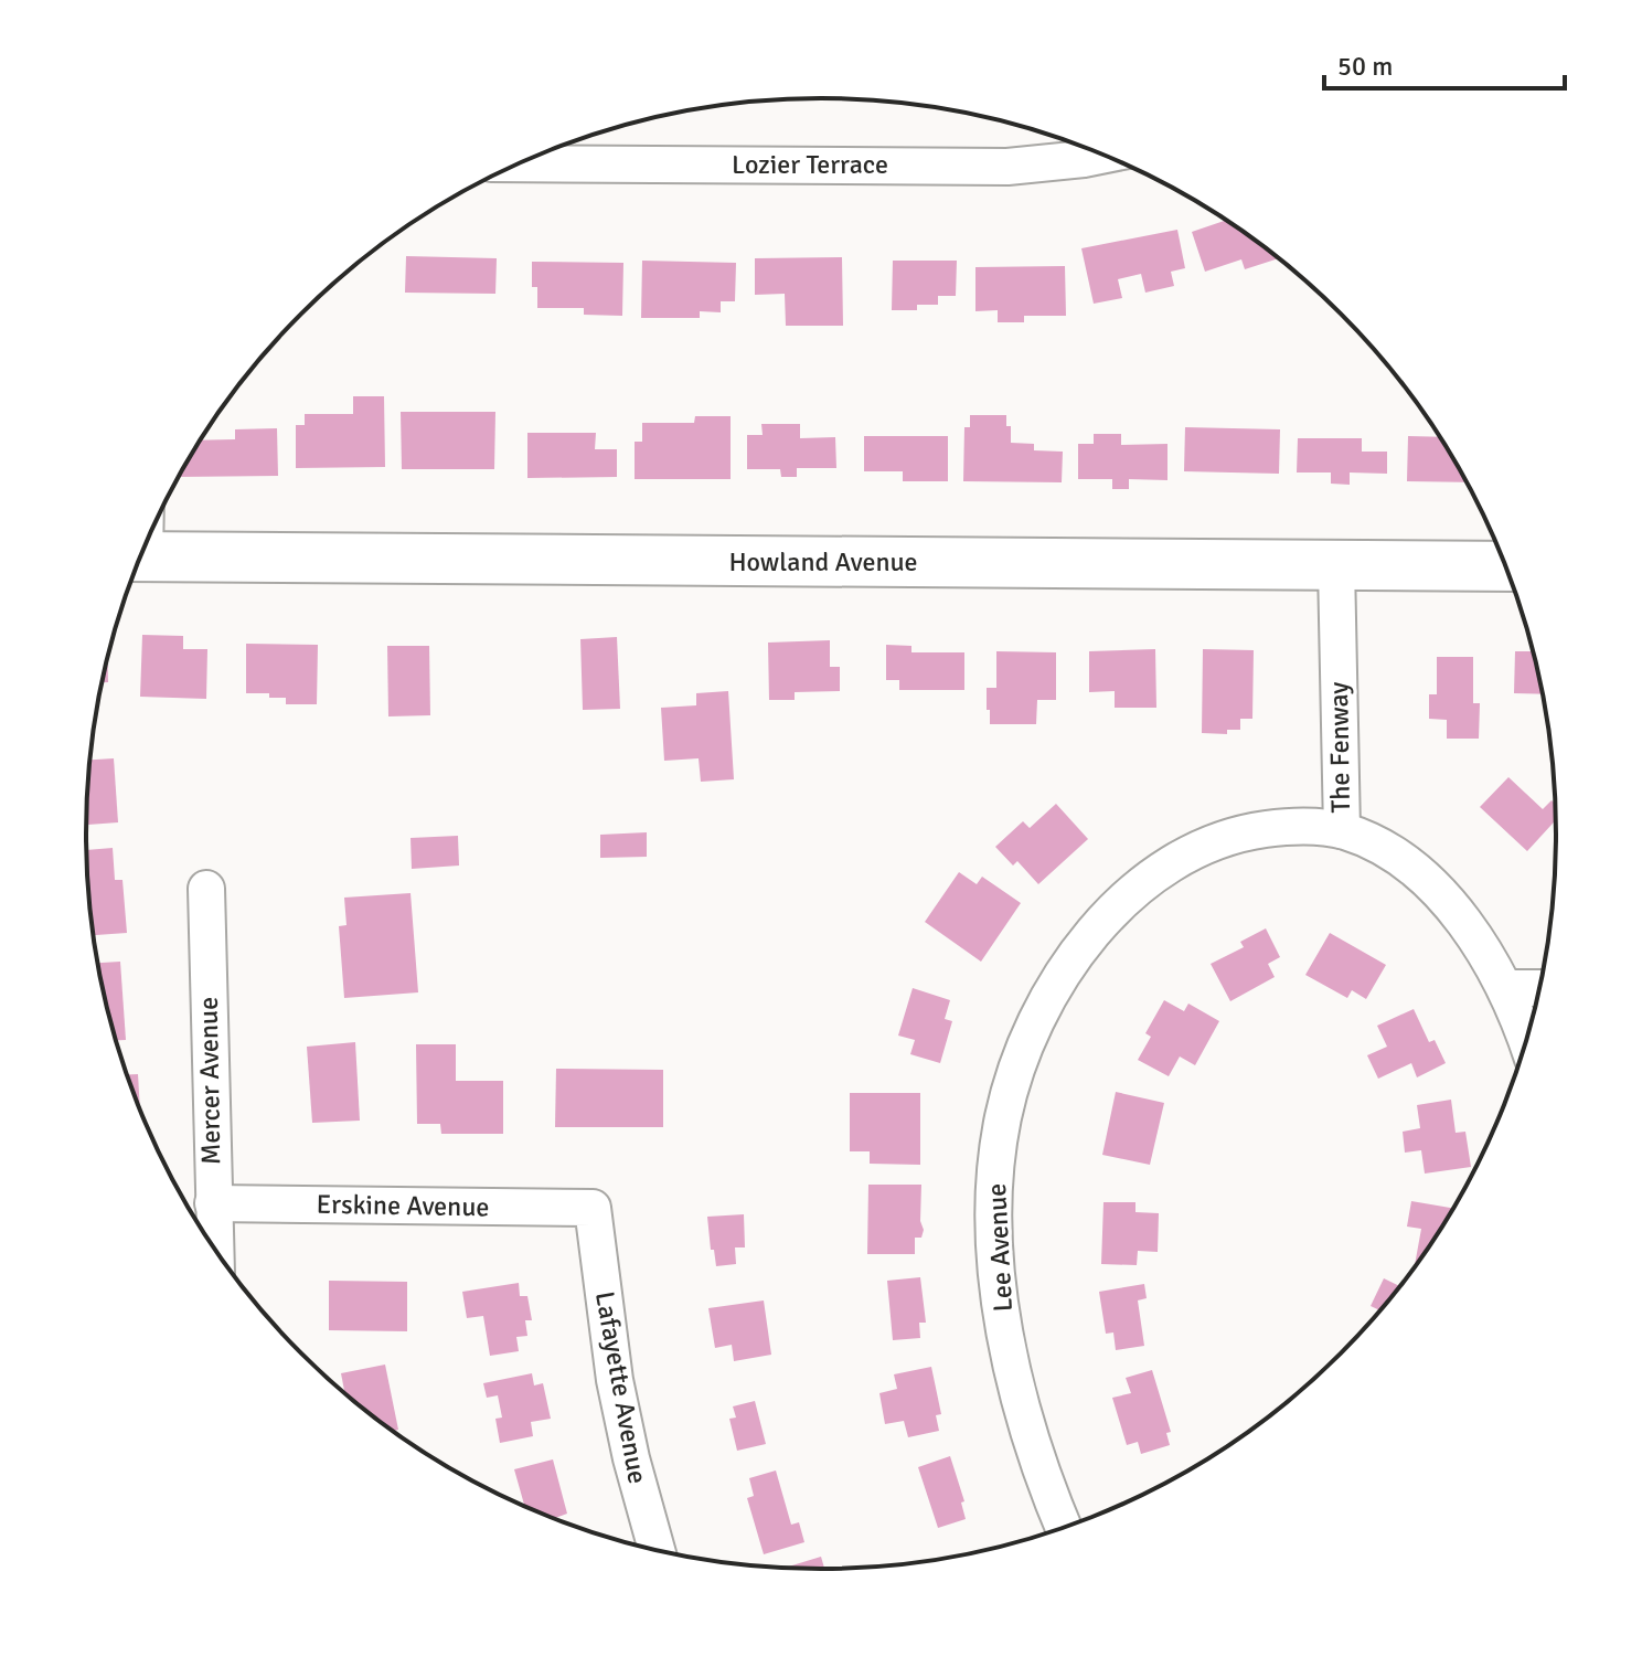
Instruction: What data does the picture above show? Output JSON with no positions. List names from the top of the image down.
{
  "streets": {
    "street": [
      "Lozier Terrace",
      "Howland Avenue",
      "The Fenway",
      "Mercer Avenue",
      "Erskine Avenue",
      "Lee Avenue",
      "Lafayette Avenue"
    ]
  },
  "crossings": [
    ["Howland Avenue", "The Fenway"],
    ["The Fenway", "Lee Avenue"],
    ["Mercer Avenue", "Erskine Avenue"],
    ["Erskine Avenue", "Lafayette Avenue"]
  ],
  "scale_bar": "50 m"
}
